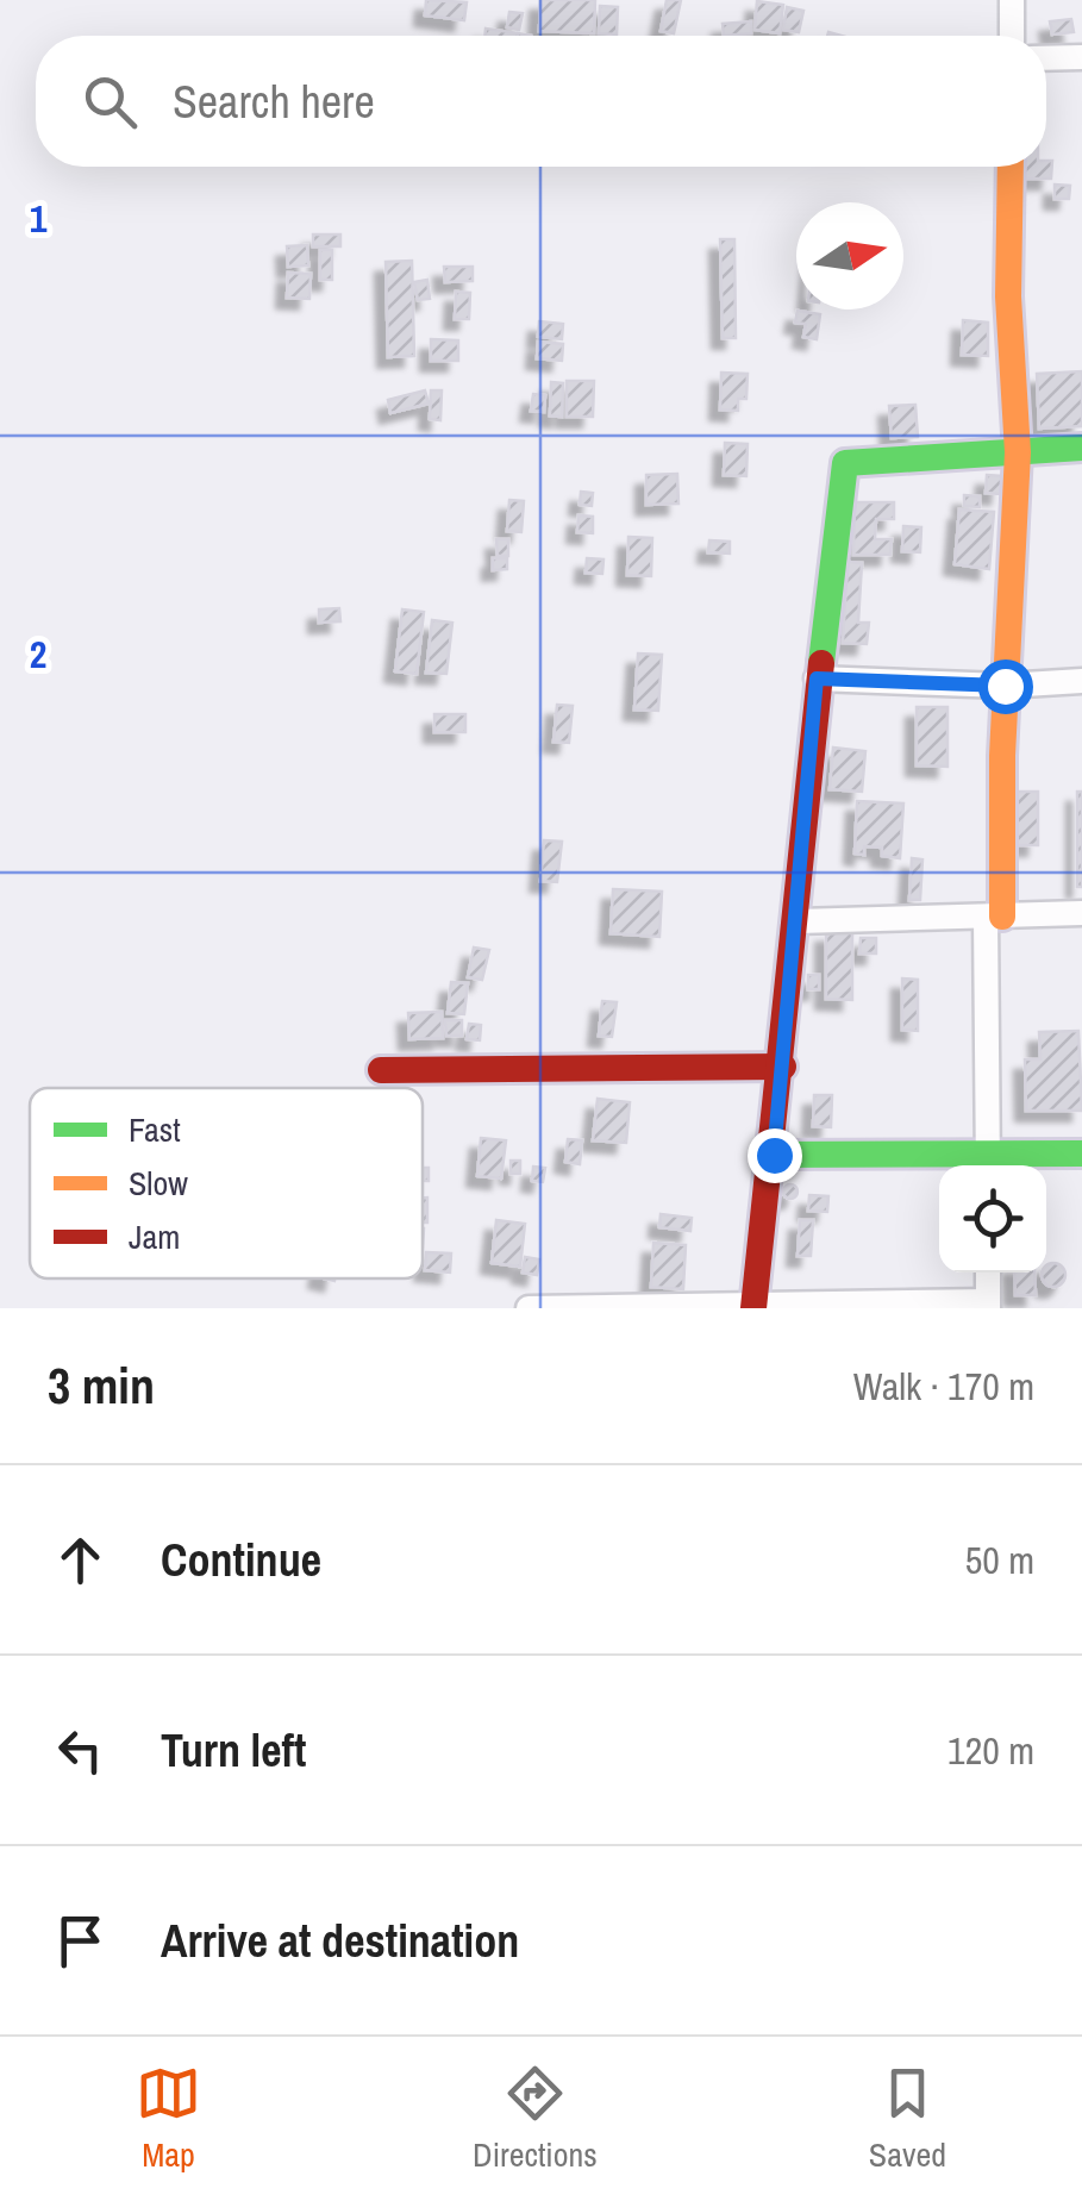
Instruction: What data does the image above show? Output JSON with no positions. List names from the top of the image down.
{
  "legend": ["Fast", "Slow", "Jam"],
  "north": "right",
  "page": {
    "search": "Search here",
    "heading": ["3 min", "Walk · 170 m"],
    "list": [
      ["Continue", "50 m"],
      ["Turn left", "120 m"],
      "Arrive at destination"
    ],
    "nav": ["Map", "Directions", "Saved"]
  },
  "grid": {
    "rows": ["1", "2"]
  }
}
